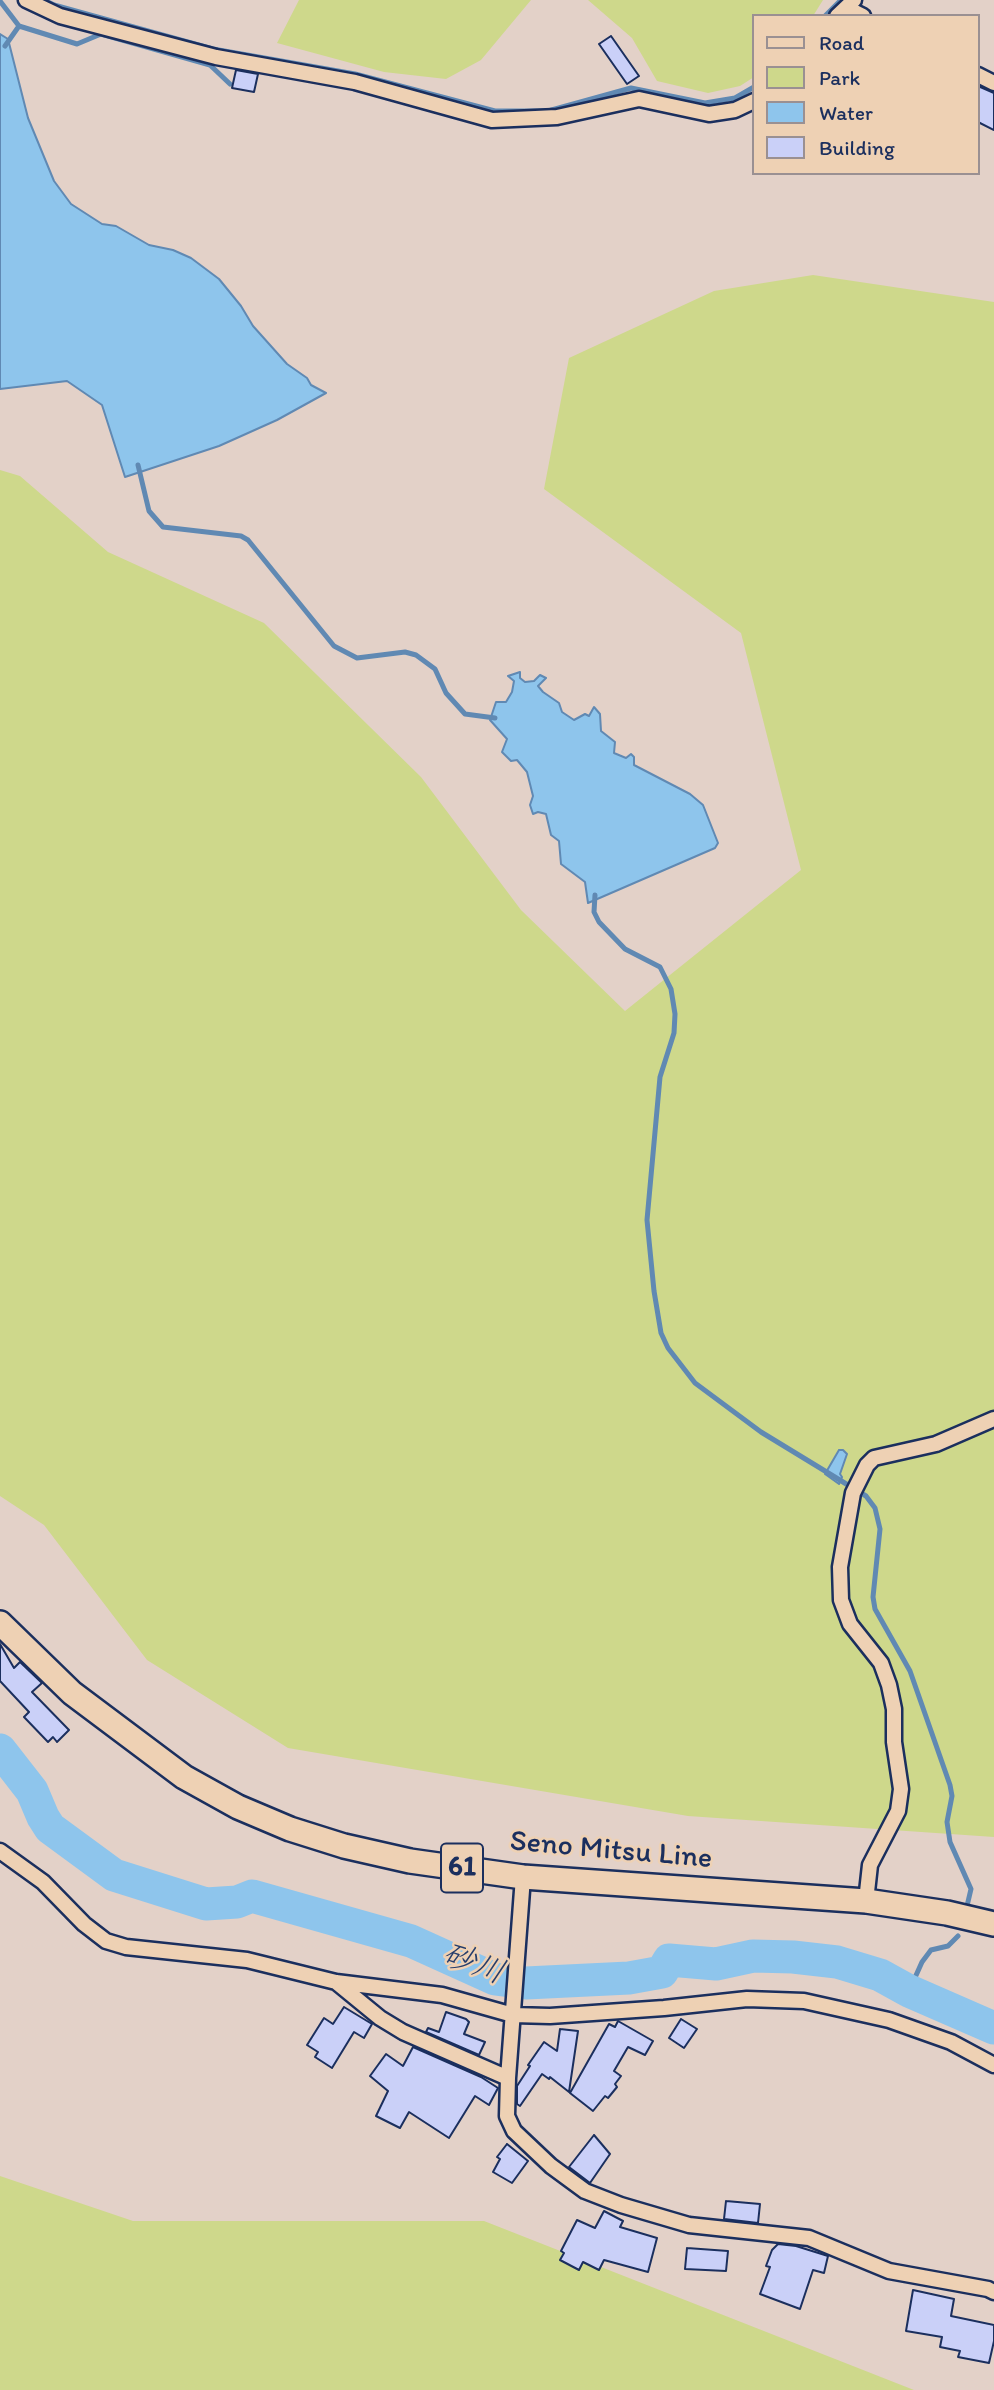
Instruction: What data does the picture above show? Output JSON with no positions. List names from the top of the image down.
{
  "streets": {
    "main road": ["Seno Mitsu Line", "61"]
  },
  "water": ["砂川"],
  "legend": [
    "Road",
    "Park",
    "Water",
    "Building"
  ]
}
